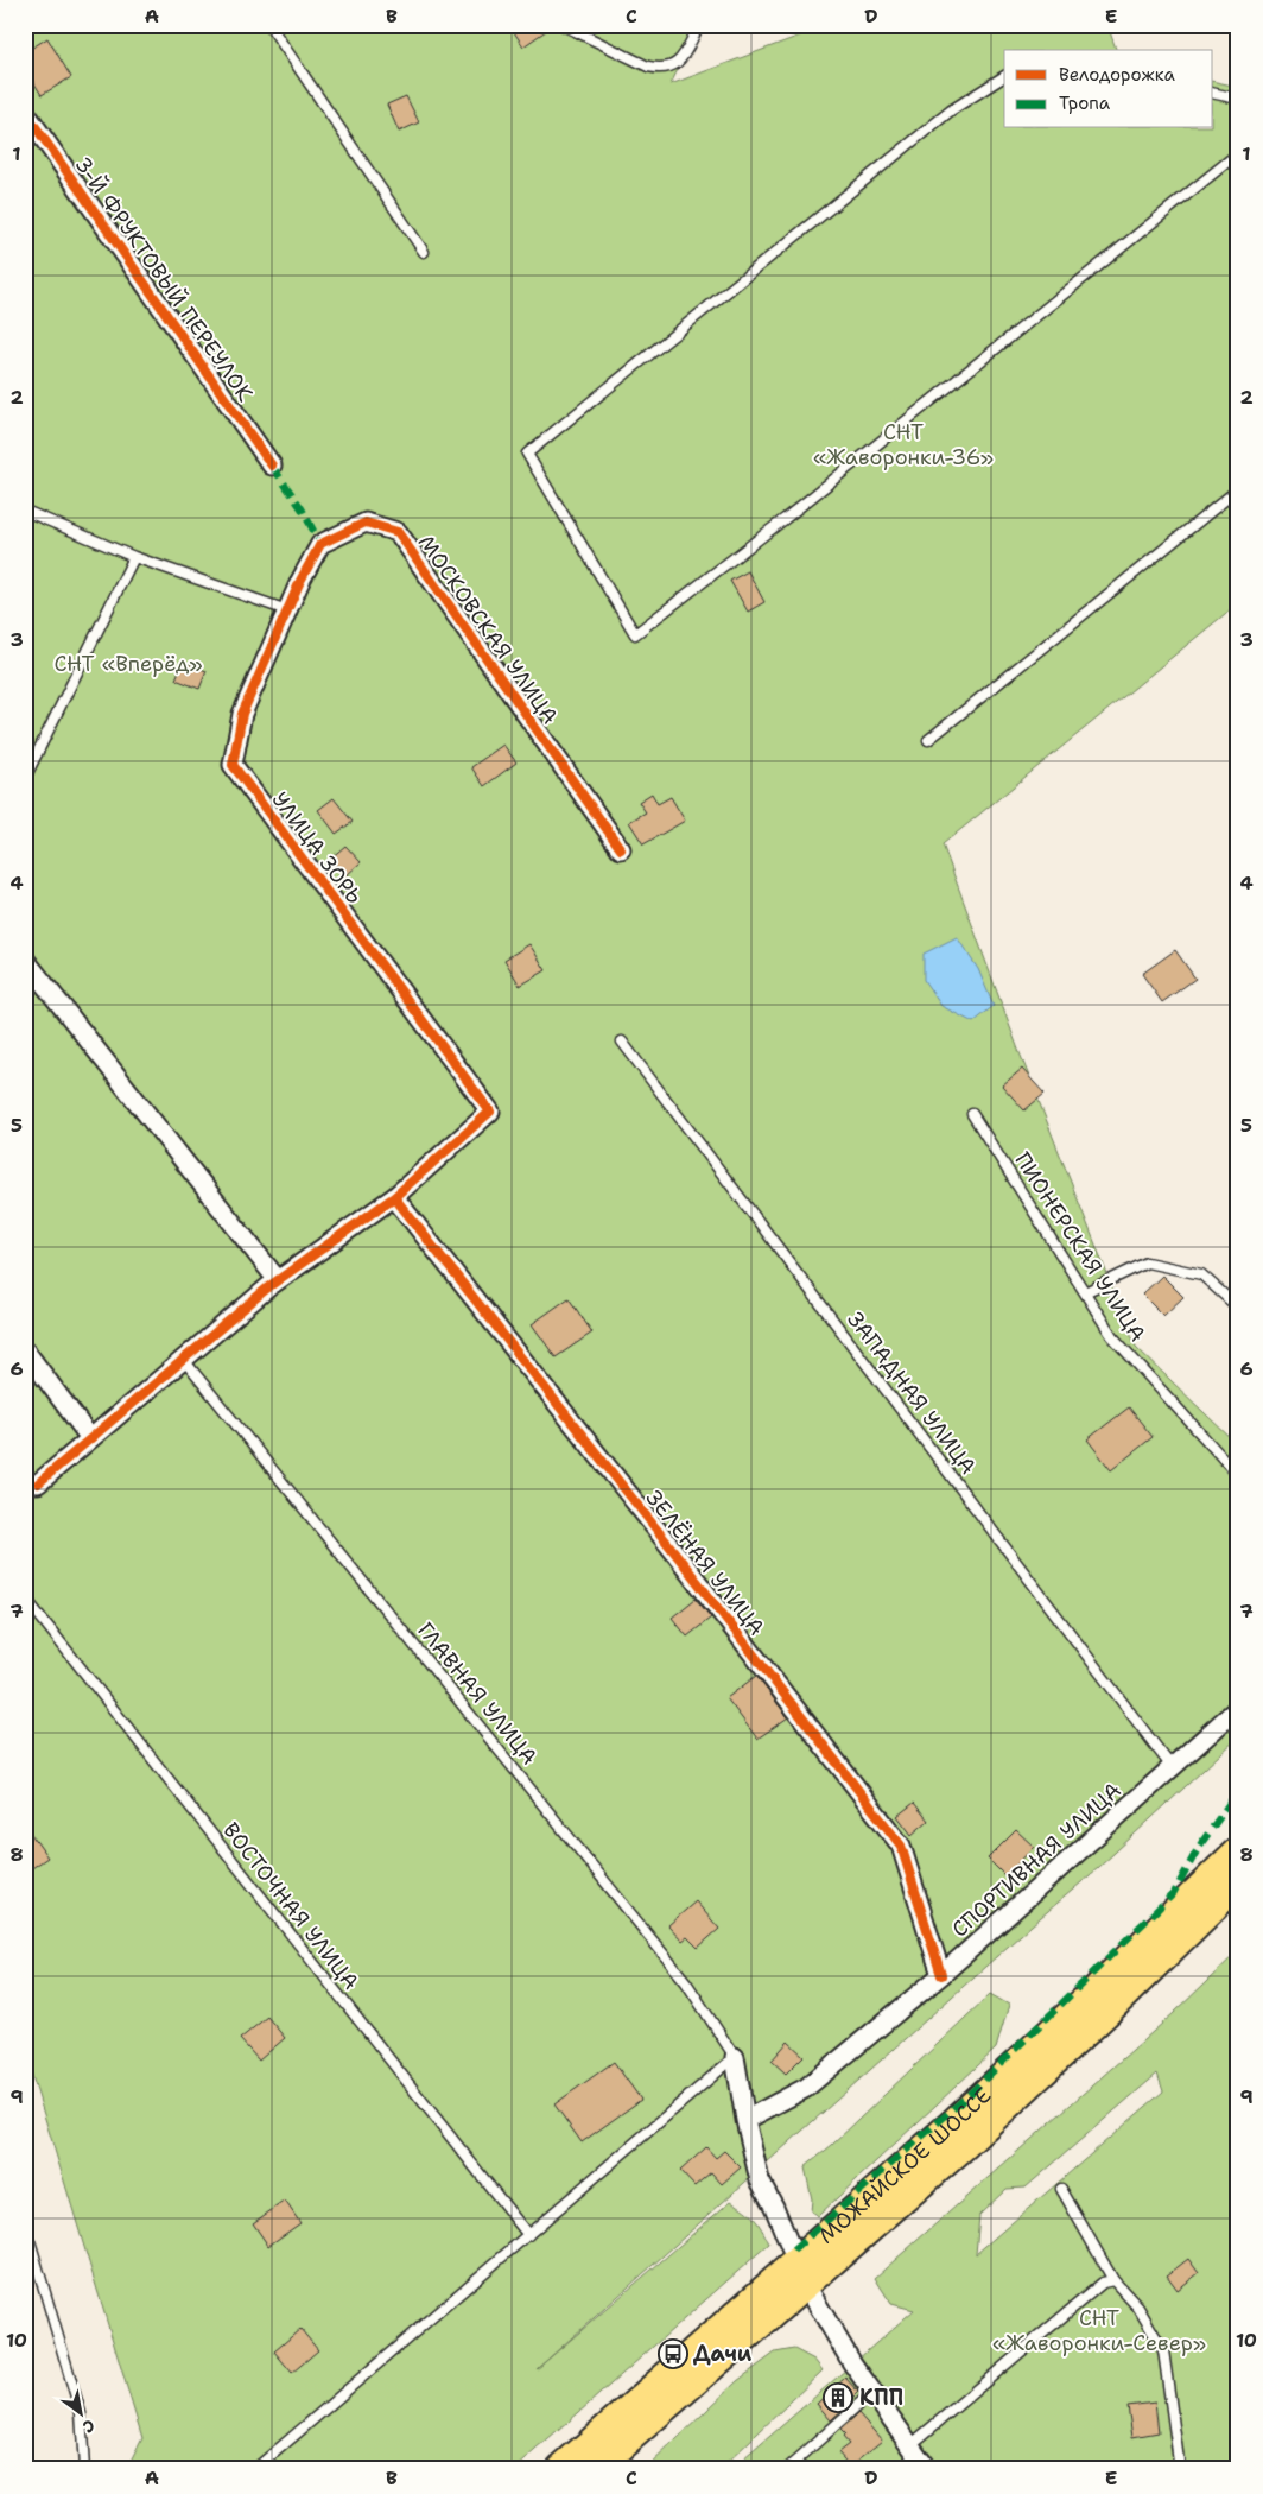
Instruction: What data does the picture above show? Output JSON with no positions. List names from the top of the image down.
{
  "streets": {
    "main road": ["МОЖАЙСКОЕ ШОССЕ"],
    "street": [
      "3-Й ФРУКТОВЫЙ ПЕРЕУЛОК",
      "МОСКОВСКАЯ УЛИЦА",
      "УЛИЦА ЗОРЬ",
      "ЗЕЛЁНАЯ УЛИЦА",
      "СПОРТИВНАЯ УЛИЦА"
    ],
    "lane": [
      "ПИОНЕРСКАЯ УЛИЦА",
      "ЗАПАДНАЯ УЛИЦА",
      "ГЛАВНАЯ УЛИЦА",
      "ВОСТОЧНАЯ УЛИЦА"
    ]
  },
  "crossings": [
    ["МОСКОВСКАЯ УЛИЦА", "УЛИЦА ЗОРЬ"],
    ["УЛИЦА ЗОРЬ", "ЗЕЛЁНАЯ УЛИЦА"],
    ["ЗАПАДНАЯ УЛИЦА", "СПОРТИВНАЯ УЛИЦА"],
    ["ЗЕЛЁНАЯ УЛИЦА", "СПОРТИВНАЯ УЛИЦА"]
  ],
  "parks": ["СНТ «Жаворонки-36»", "СНТ «Вперёд»", "СНТ «Жаворонки-Север»"],
  "places": {
    "bus stop": ["Дачи"],
    "building": ["КПП"]
  },
  "legend": ["Велодорожка", "Тропа"],
  "north": "bottom right",
  "grid": {
    "columns": [
      "A",
      "B",
      "C",
      "D",
      "E"
    ],
    "rows": [
      "1",
      "2",
      "3",
      "4",
      "5",
      "6",
      "7",
      "8",
      "9",
      "10"
    ]
  }
}
